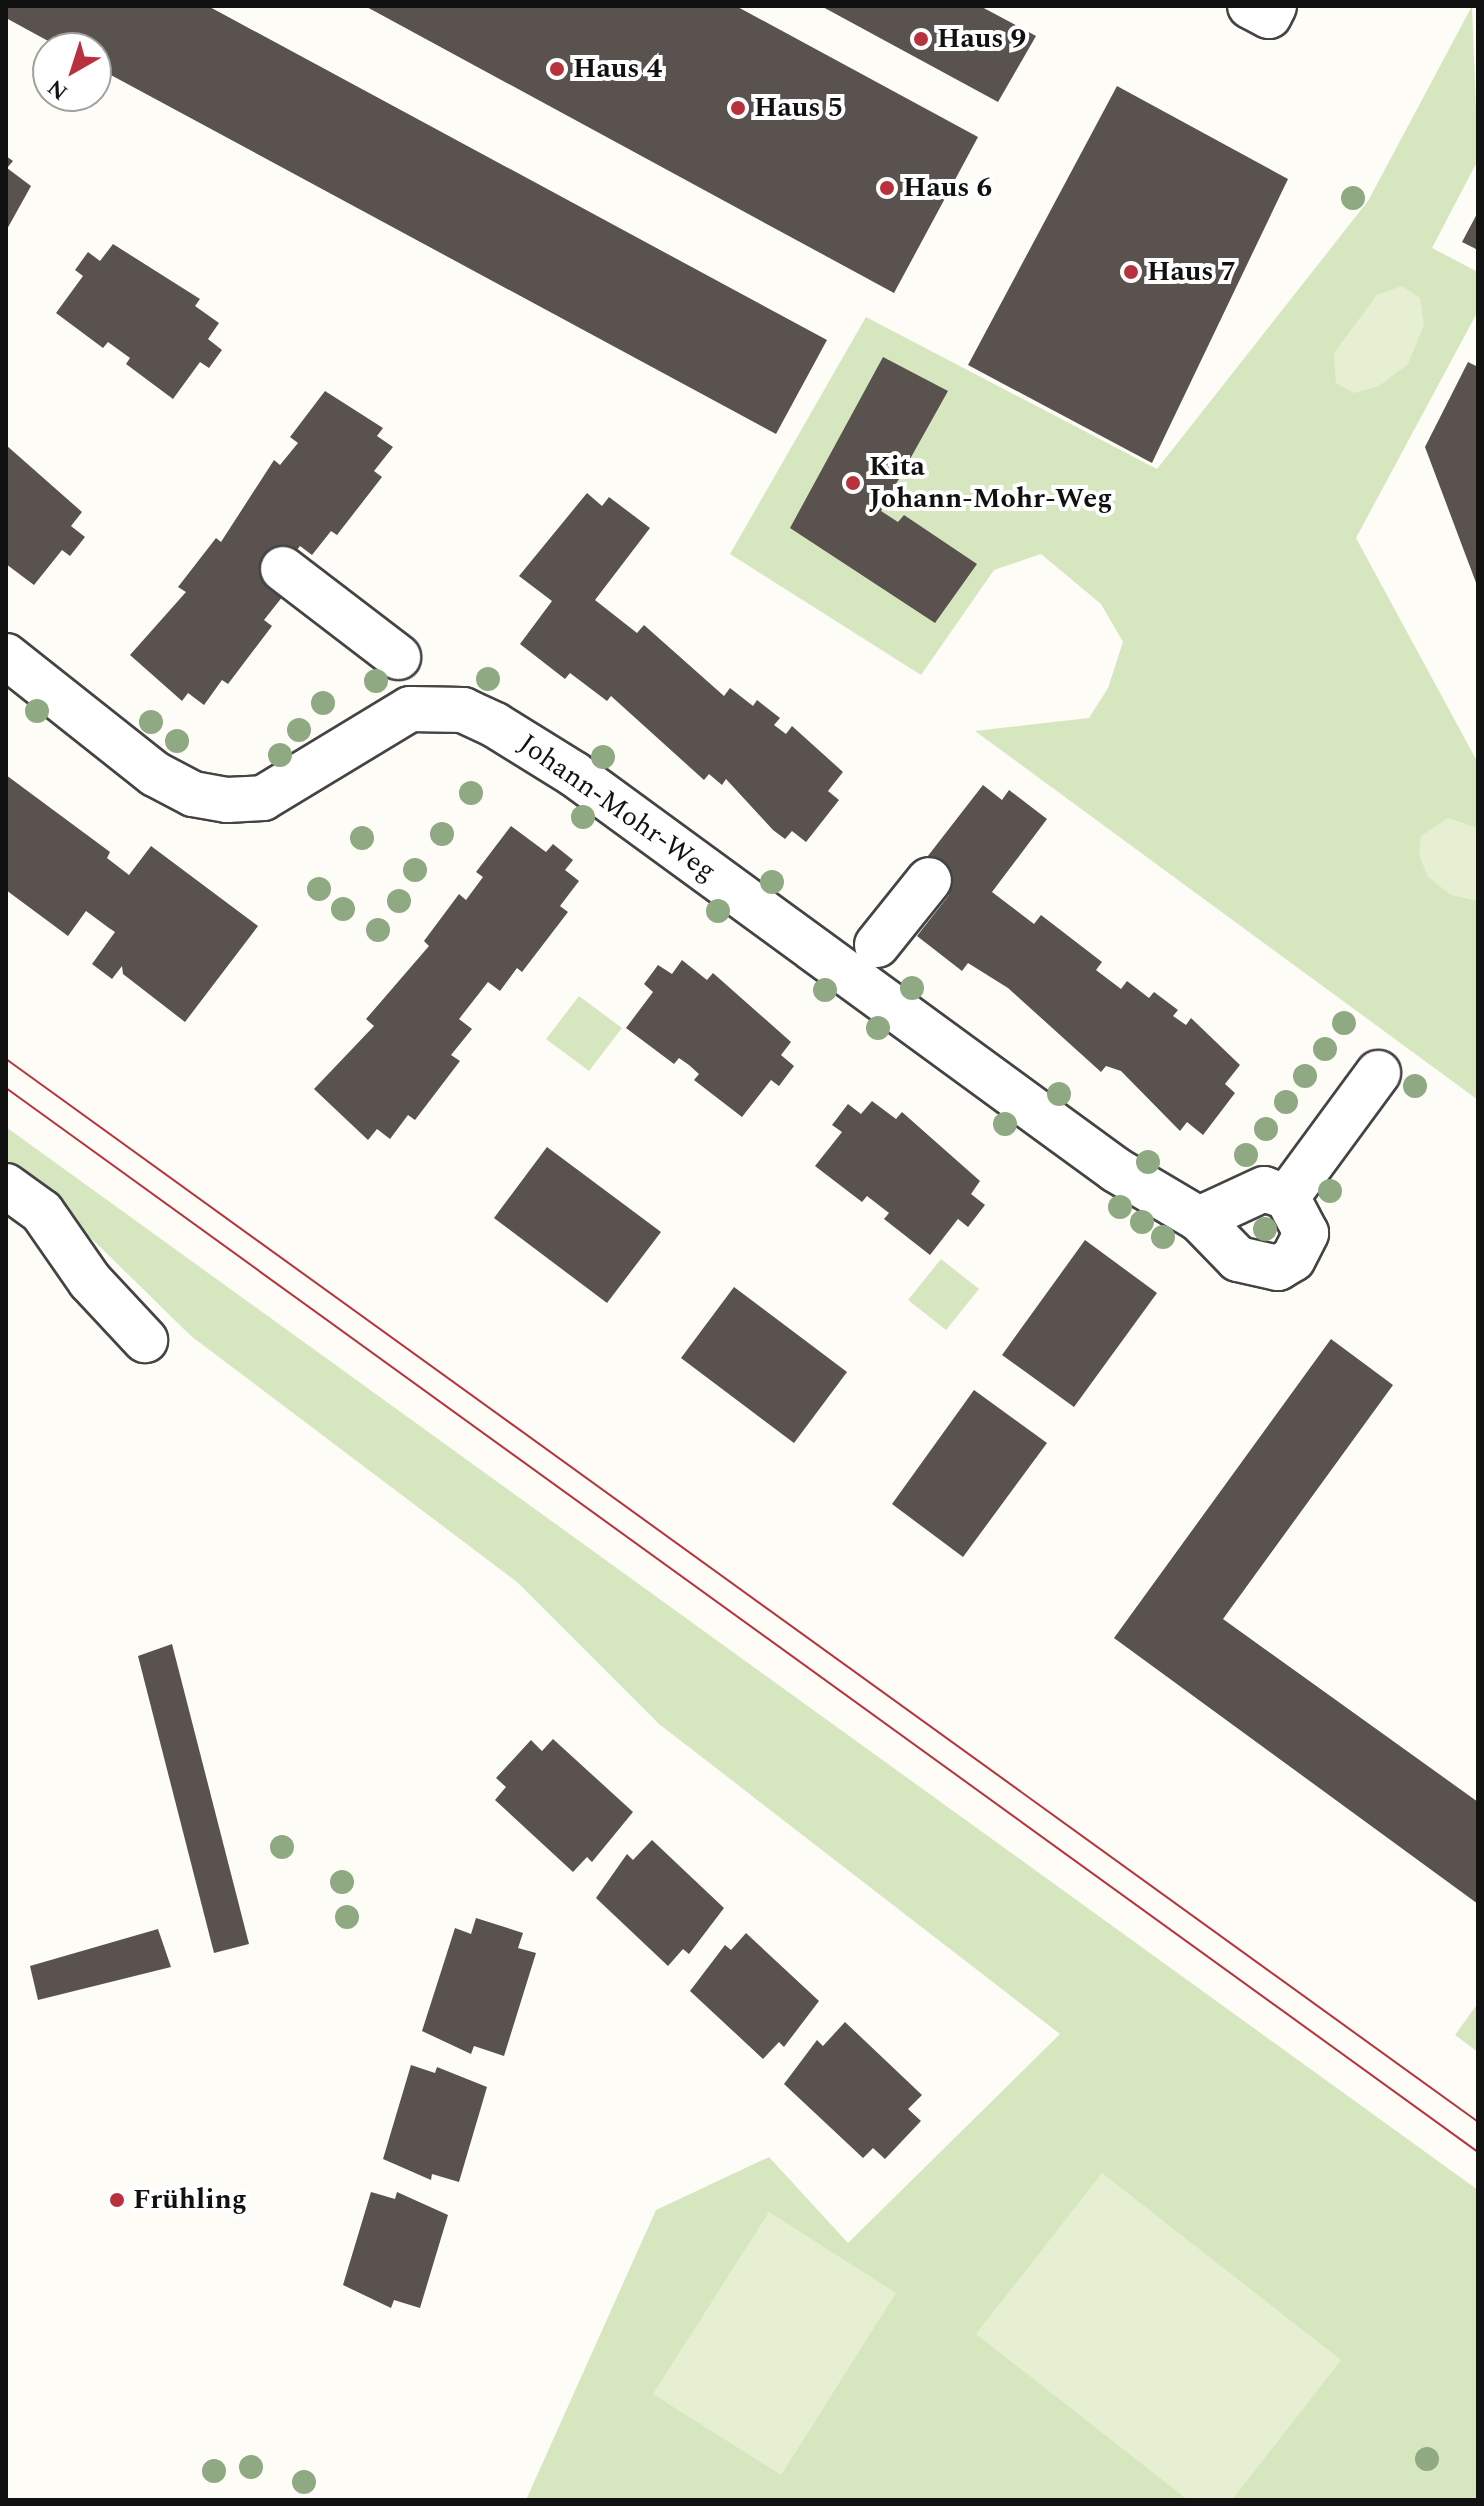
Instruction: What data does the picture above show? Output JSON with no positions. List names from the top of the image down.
{
  "streets": {
    "street": ["Johann-Mohr-Weg"]
  },
  "places": [
    "Haus 9",
    "Haus 4",
    "Haus 5",
    "Haus 6",
    "Haus 7",
    "Kita Johann-Mohr-Weg",
    "Frühling"
  ],
  "north": "bottom left"
}
